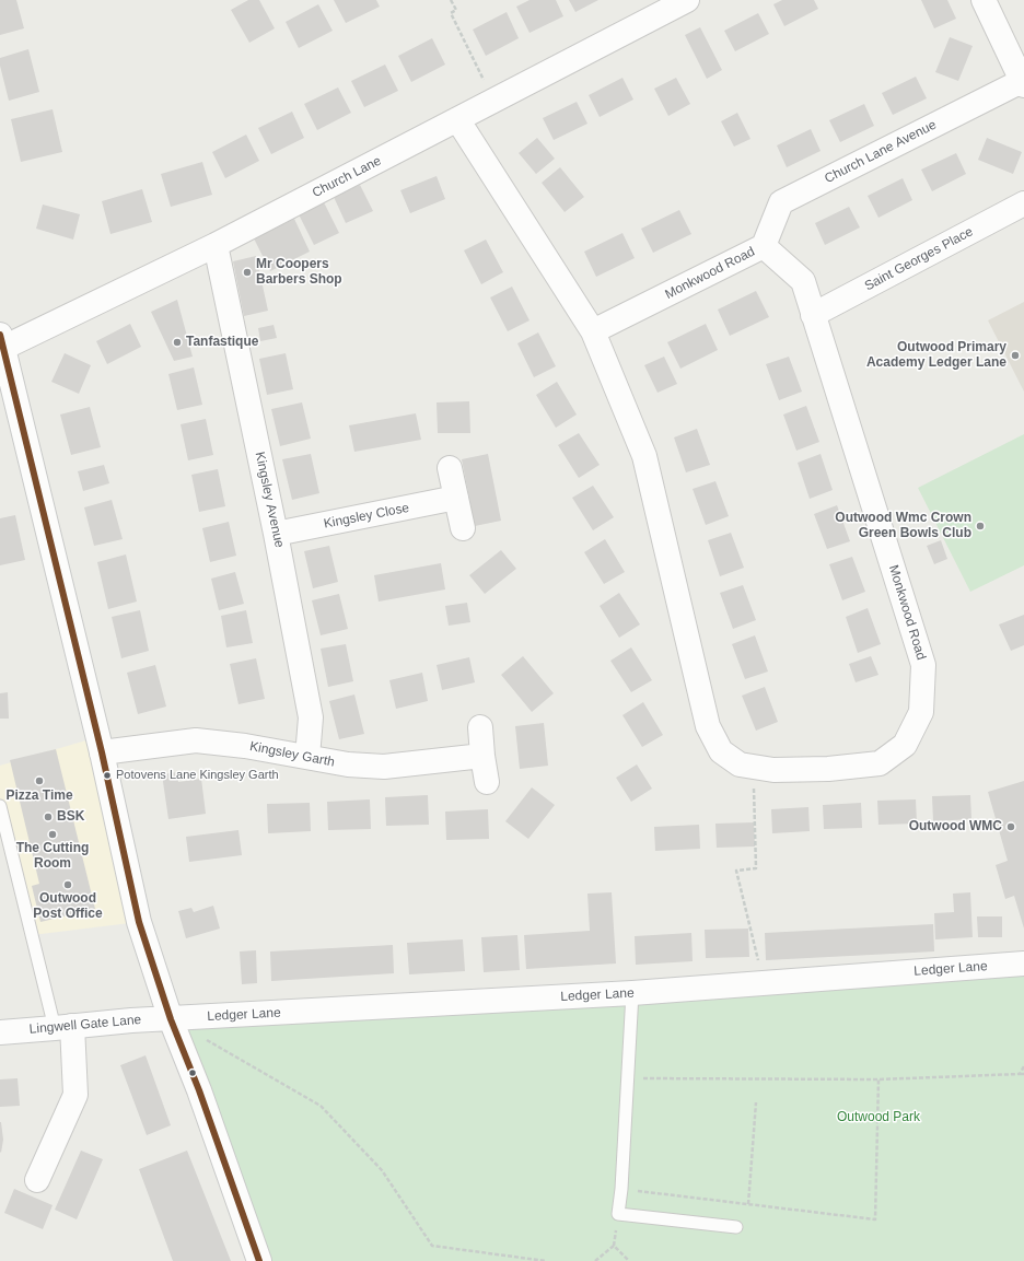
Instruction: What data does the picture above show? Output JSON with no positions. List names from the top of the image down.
{
  "streets": {
    "street": [
      "Church Lane Avenue",
      "Church Lane",
      "Saint Georges Place",
      "Monkwood Road",
      "Kingsley Avenue",
      "Kingsley Close",
      "Kingsley Garth",
      "Ledger Lane",
      "Lingwell Gate Lane"
    ]
  },
  "crossings": [
    ["Church Lane Avenue", "Monkwood Road"],
    ["Church Lane", "Monkwood Road"],
    ["Church Lane", "Kingsley Avenue"],
    ["Saint Georges Place", "Monkwood Road"],
    ["Kingsley Avenue", "Kingsley Close"],
    ["Kingsley Avenue", "Kingsley Garth"],
    ["Ledger Lane", "Lingwell Gate Lane"]
  ],
  "parks": ["Outwood Park"],
  "places": [
    "Mr Coopers Barbers Shop",
    "Tanfastique",
    "Outwood Primary Academy Ledger Lane",
    "Outwood Wmc Crown Green Bowls Club",
    "Potovens Lane Kingsley Garth",
    "Pizza Time",
    "BSK",
    "Outwood WMC",
    "The Cutting Room",
    "Outwood Post Office"
  ]
}
